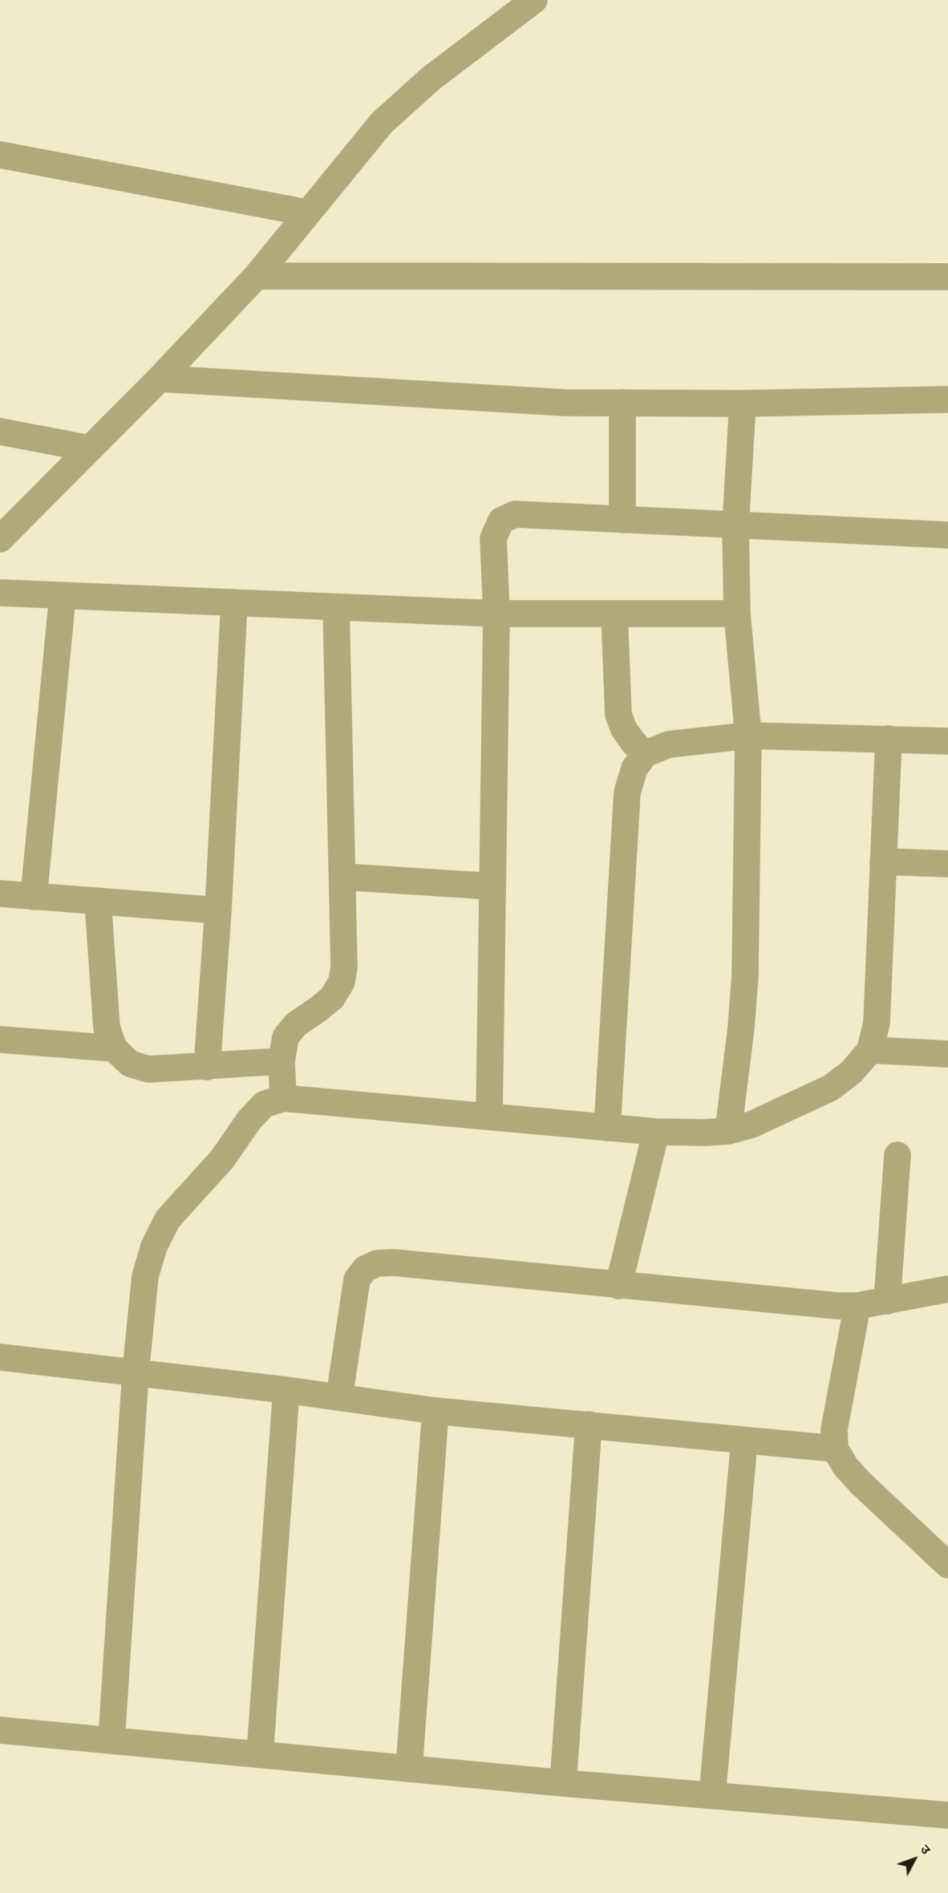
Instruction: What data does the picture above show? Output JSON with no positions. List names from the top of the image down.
{
  "north": "top right"
}
